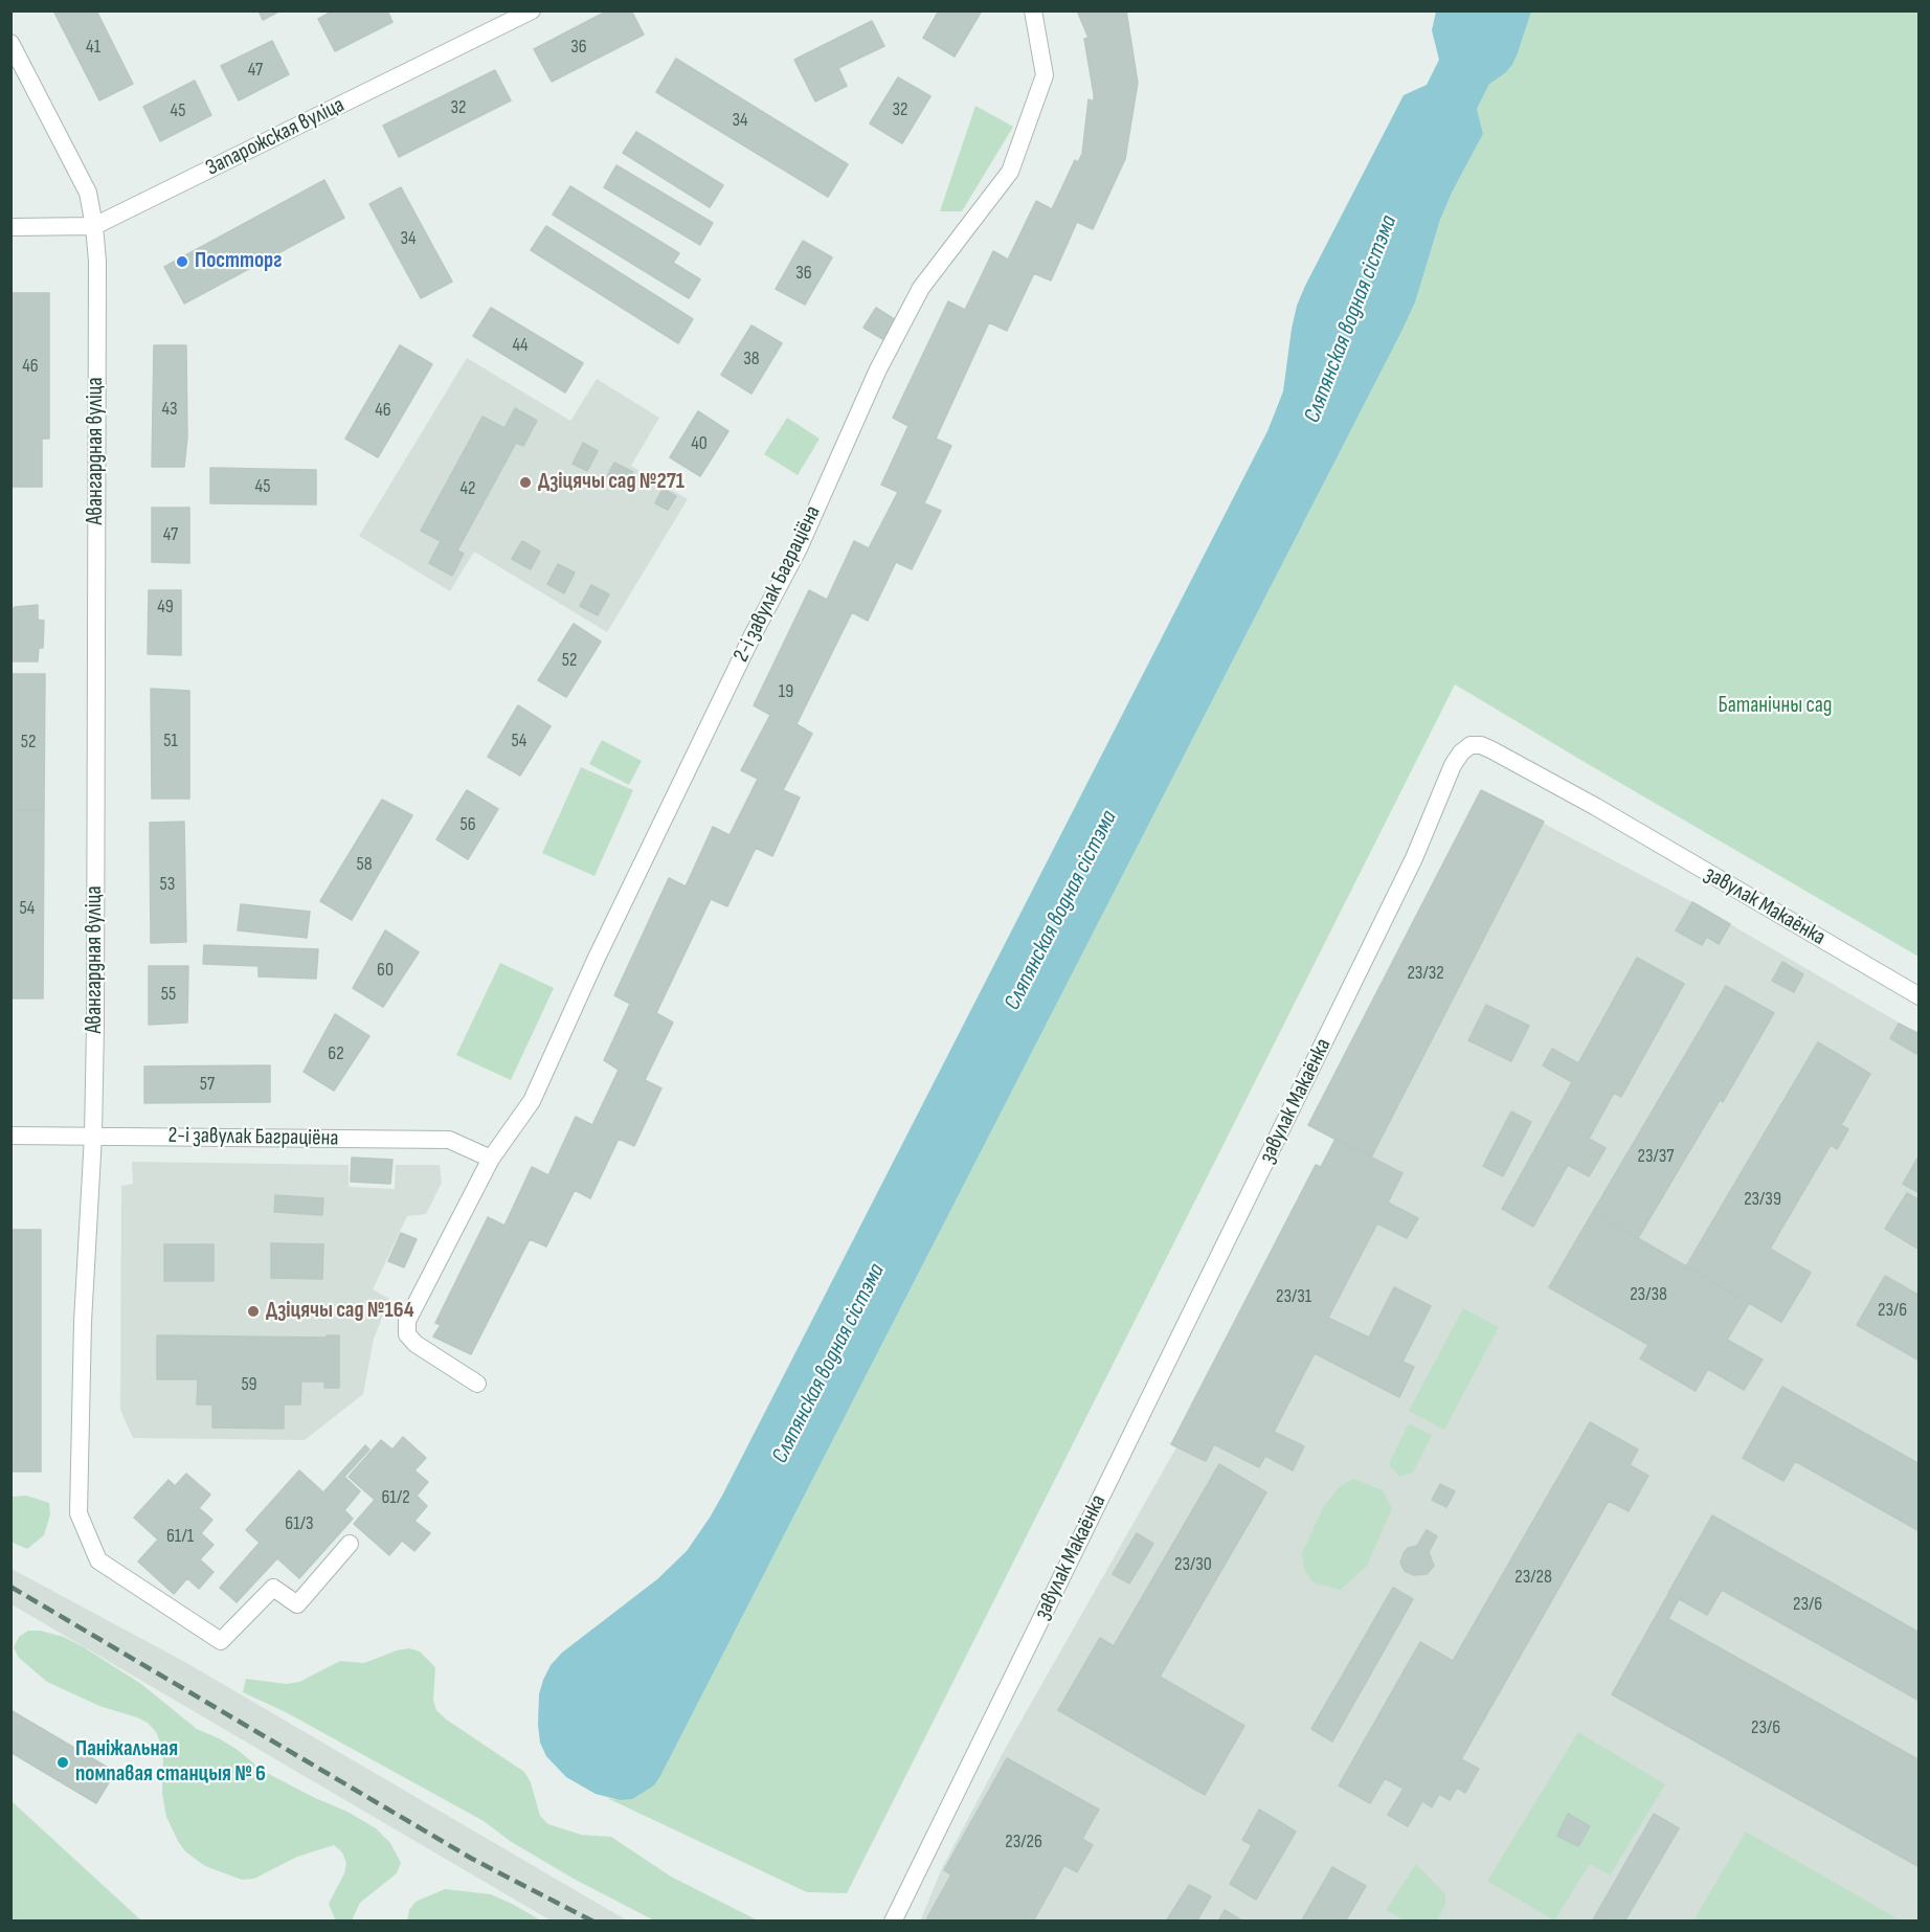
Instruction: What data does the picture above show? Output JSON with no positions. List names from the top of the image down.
{
  "streets": {
    "street": [
      "Запарожская вуліца",
      "Авангардная вуліца",
      "2-і завулак Баграціёна",
      "завулак Макаёнка"
    ]
  },
  "crossings": [
    ["Запарожская вуліца", "Авангардная вуліца"],
    ["Авангардная вуліца", "2-і завулак Баграціёна"]
  ],
  "water": ["Сляпянская водная сістэма"],
  "parks": ["Батанічны сад"],
  "places": [
    "Постторг",
    "Дзіцячы сад №271",
    "Дзіцячы сад №164",
    "Паніжальная помпавая станцыя № 6"
  ],
  "house_numbers": [
    "41",
    "36",
    "47",
    "32",
    "32",
    "45",
    "34",
    "34",
    "36",
    "44",
    "38",
    "46",
    "43",
    "46",
    "40",
    "45",
    "42",
    "47",
    "49",
    "52",
    "19",
    "51",
    "54",
    "52",
    "56",
    "58",
    "53",
    "54",
    "60",
    "23/32",
    "55",
    "62",
    "57",
    "23/37",
    "23/39",
    "23/38",
    "23/31",
    "23/6",
    "59",
    "61/2",
    "61/3",
    "61/1",
    "23/30",
    "23/28",
    "23/6",
    "23/6",
    "23/26"
  ]
}
